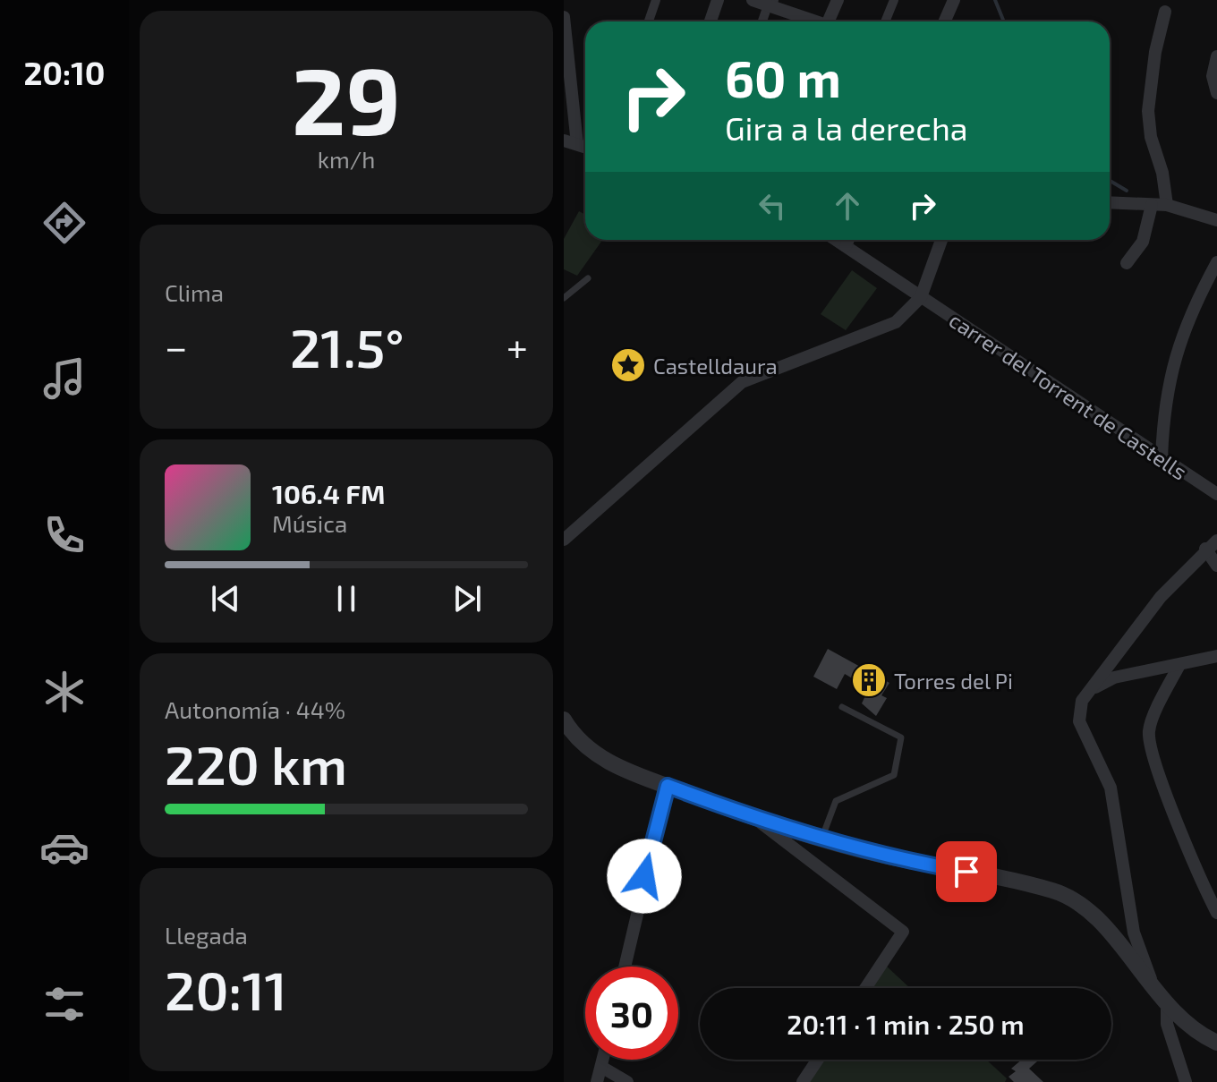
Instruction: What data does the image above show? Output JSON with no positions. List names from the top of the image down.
{
  "streets": {
    "street": ["carrer del Torrent de Castells"]
  },
  "places": {
    "place": ["Castelldaura"],
    "building": ["Torres del Pi"]
  },
  "page": {
    "tabs": "20:10",
    "tile": [
      ["29", "km/h"],
      "Clima",
      ["Autonomía · 44%", "220 km"],
      ["Llegada", "20:11"]
    ],
    "turn": ["60 m", "Gira a la derecha"],
    "heat": ["−", "21.5°", "+"],
    "song": ["106.4 FM", "Música"],
    "limit": "30",
    "trip": "20:11 · 1 min · 250 m"
  }
}
